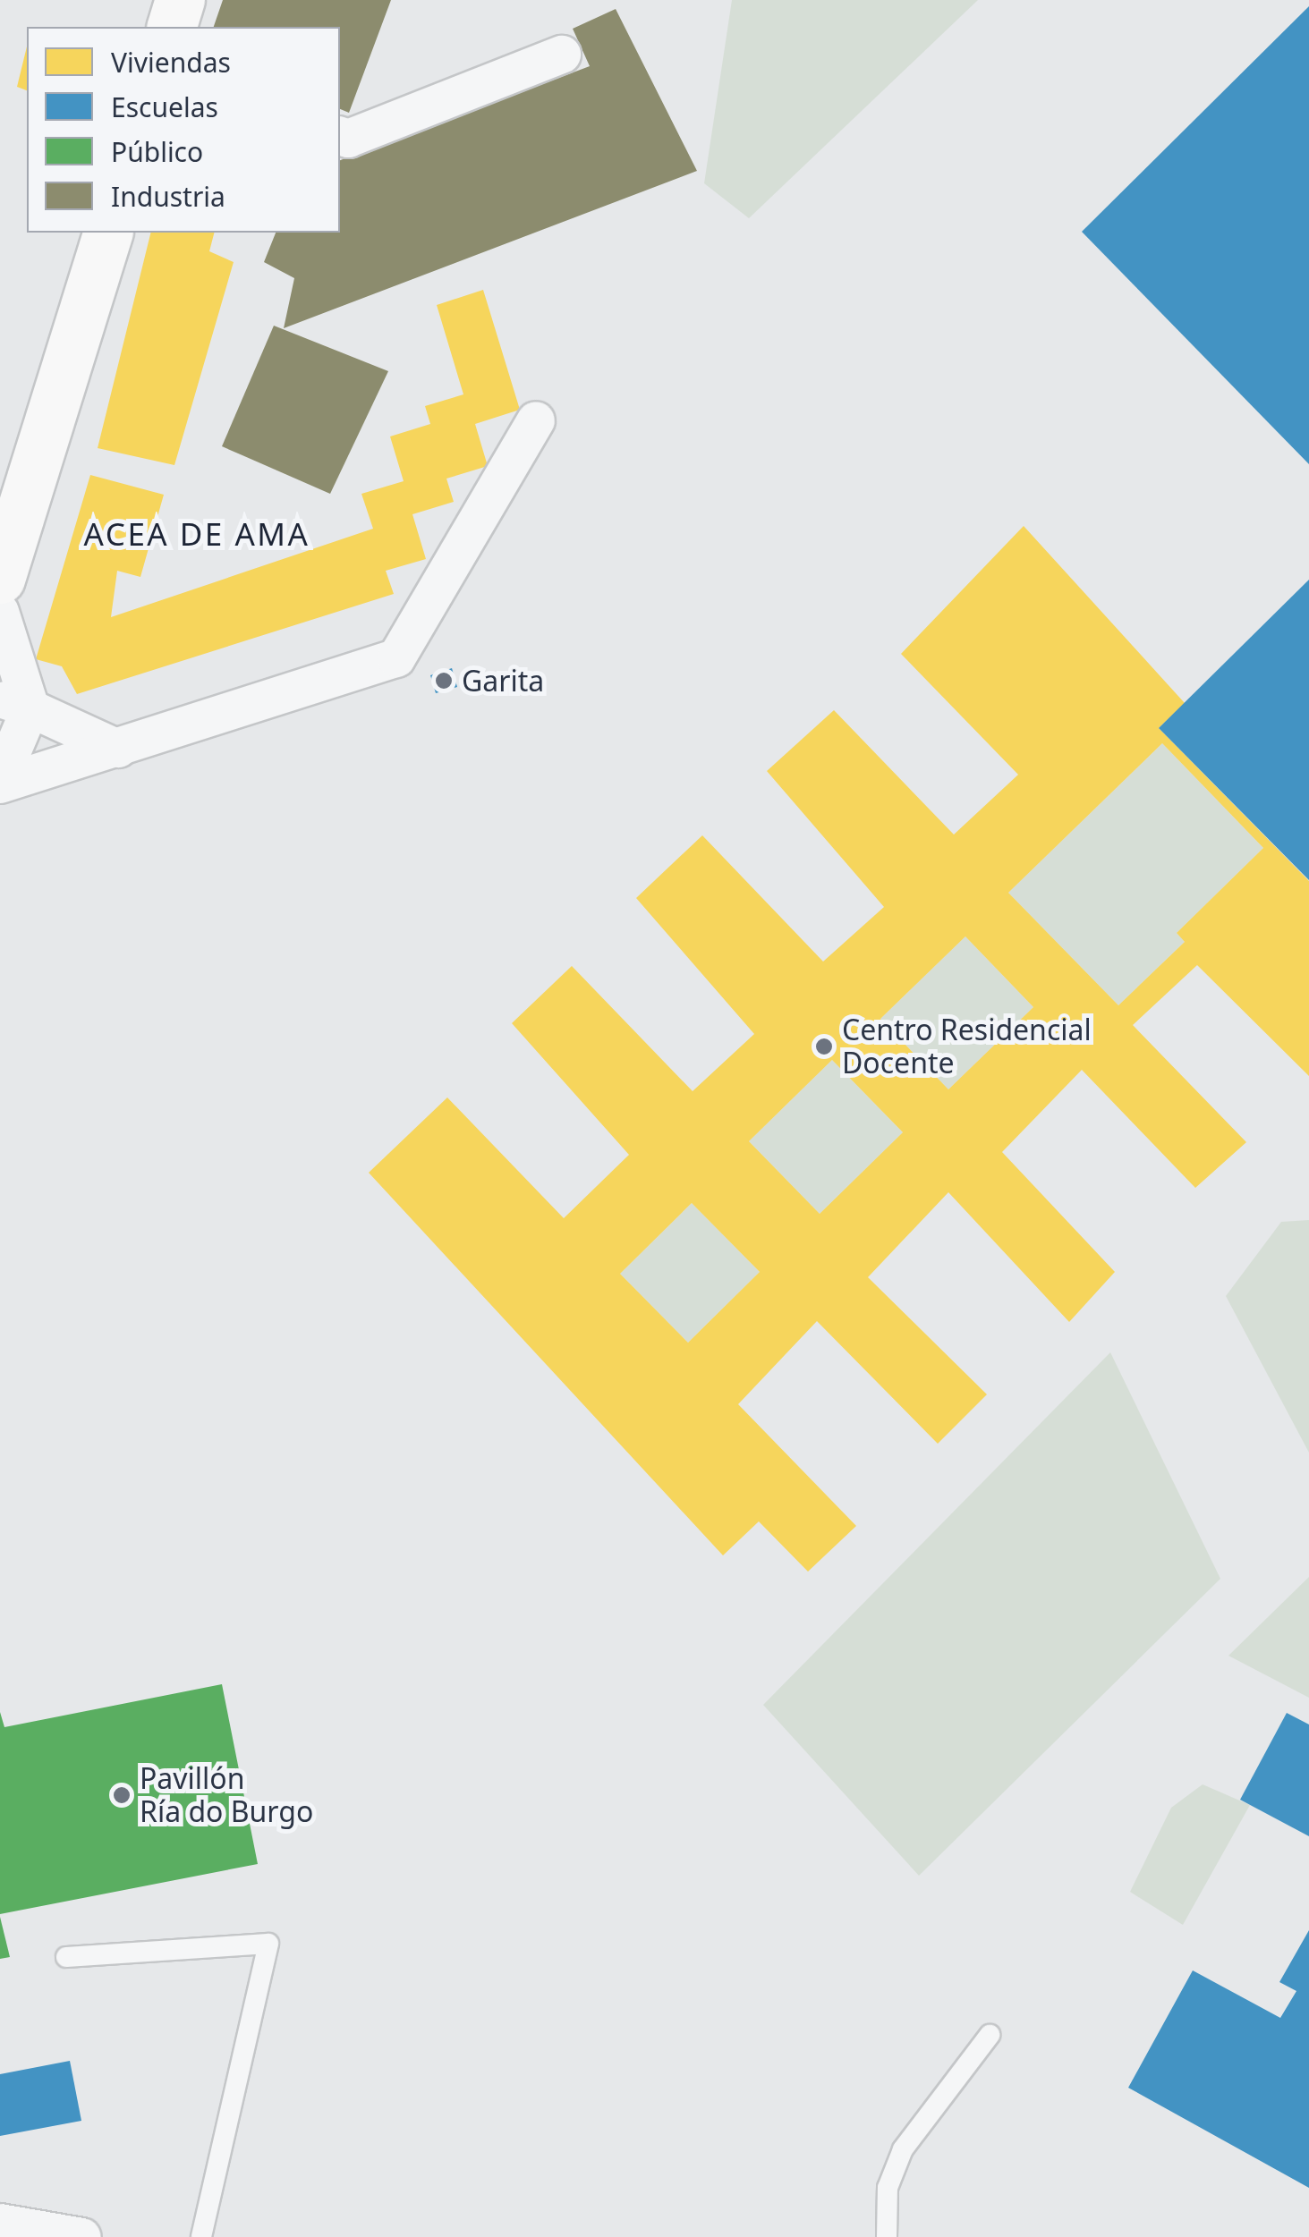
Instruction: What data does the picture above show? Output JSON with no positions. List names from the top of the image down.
{
  "districts": ["ACEA DE AMA"],
  "places": ["Garita", "Centro Residencial Docente", "Pavillón Ría do Burgo"],
  "legend": [
    "Viviendas",
    "Escuelas",
    "Público",
    "Industria"
  ]
}
